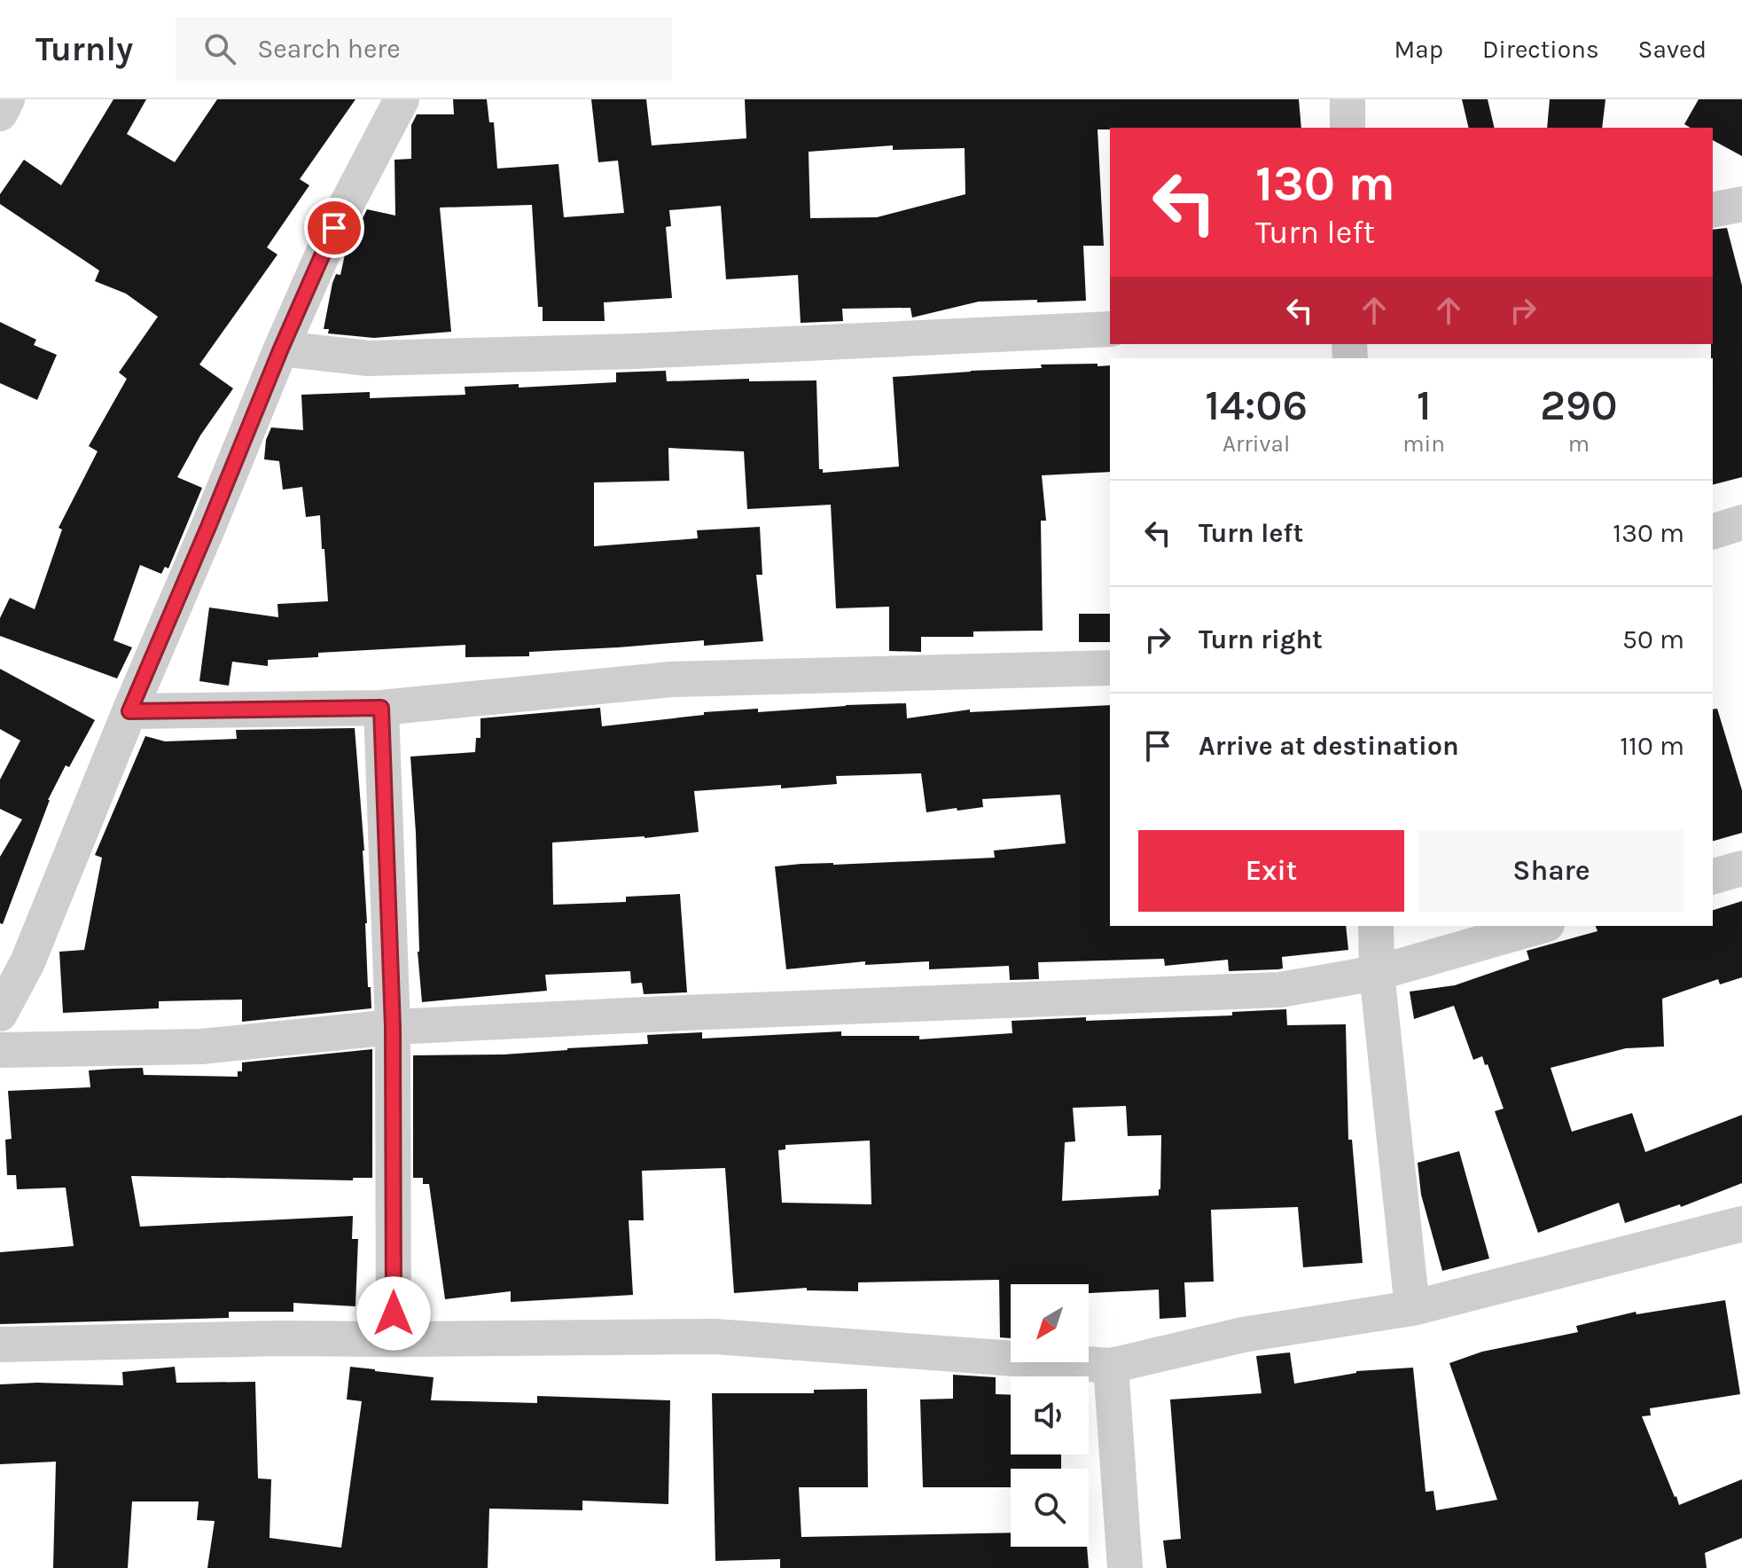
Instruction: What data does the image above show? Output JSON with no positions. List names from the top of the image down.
{
  "north": "bottom left",
  "page": {
    "header": "Turnly",
    "search": "Search here",
    "nav": ["Map", "Directions", "Saved"],
    "turn": ["130 m", "Turn left"],
    "eta": [
      "14:06",
      "Arrival",
      "1",
      "min",
      "290",
      "m"
    ],
    "list": [
      {
        "name": "Turn left",
        "value": "130 m"
      },
      {
        "name": "Turn right",
        "value": "50 m"
      },
      {
        "name": "Arrive at destination",
        "value": "110 m"
      }
    ],
    "buttons": ["Exit", "Share"]
  }
}
